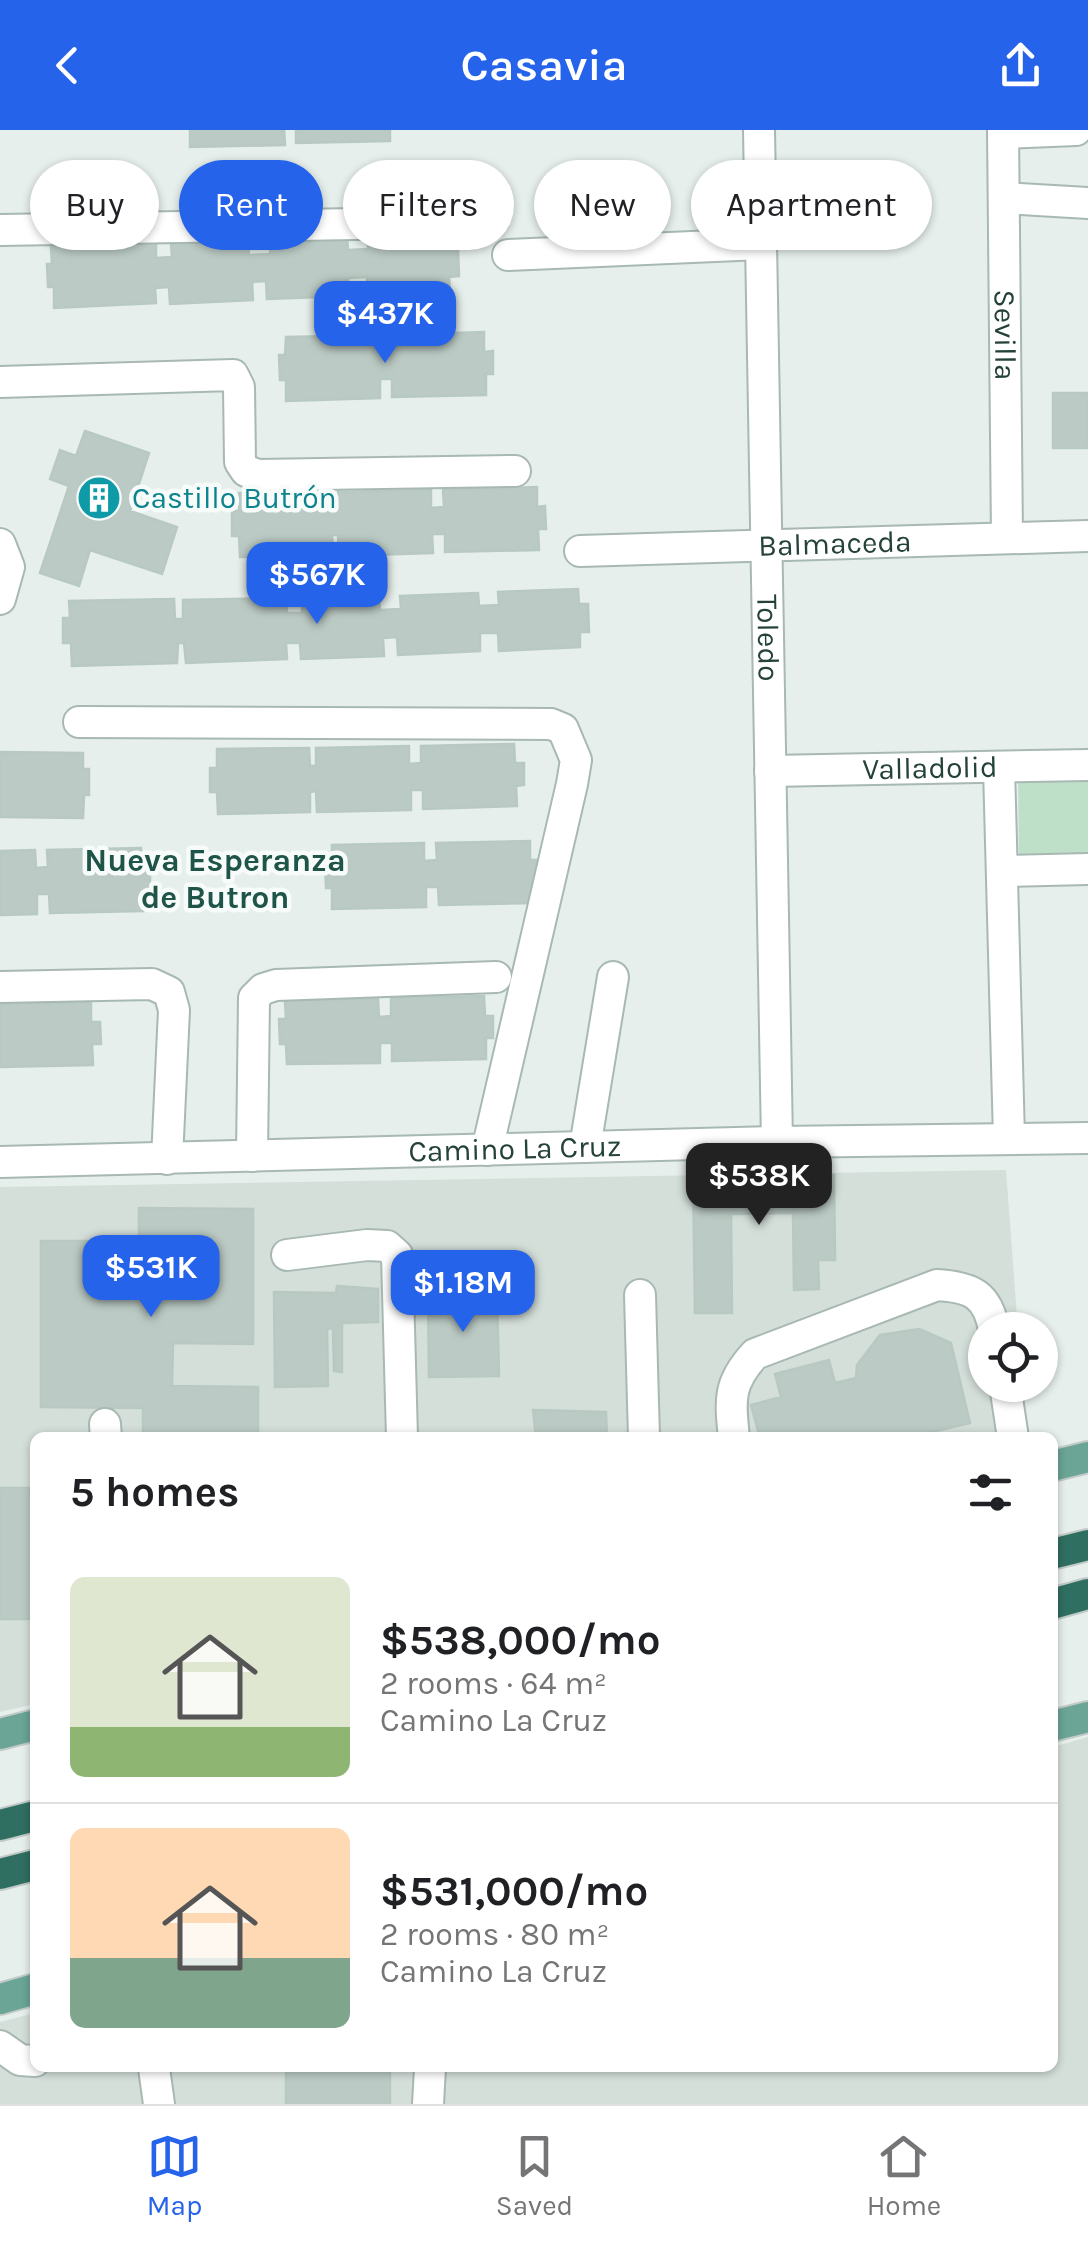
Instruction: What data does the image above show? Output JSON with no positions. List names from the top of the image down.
{
  "streets": {
    "street": [
      "Sevilla",
      "Balmaceda",
      "Toledo",
      "Valladolid",
      "Camino La Cruz"
    ]
  },
  "crossings": [
    ["Sevilla", "Balmaceda"],
    ["Balmaceda", "Toledo"],
    ["Toledo", "Valladolid"],
    ["Toledo", "Camino La Cruz"]
  ],
  "districts": ["Nueva Esperanza de Butron"],
  "places": {
    "building": ["Castillo Butrón"]
  },
  "page": {
    "header": "Casavia",
    "chip": [
      "Buy",
      "Rent",
      "Filters",
      "New",
      "Apartment"
    ],
    "price": [
      "$437K",
      "$567K",
      "$538K",
      "$531K",
      "$1.18M"
    ],
    "heading": "5 homes",
    "list": [
      {
        "name": "$538,000/mo",
        "note": "2 rooms · 64 m² · Camino La Cruz"
      },
      {
        "name": "$531,000/mo",
        "note": "2 rooms · 80 m² · Camino La Cruz"
      }
    ],
    "tabs": ["Map", "Saved", "Home"]
  }
}
